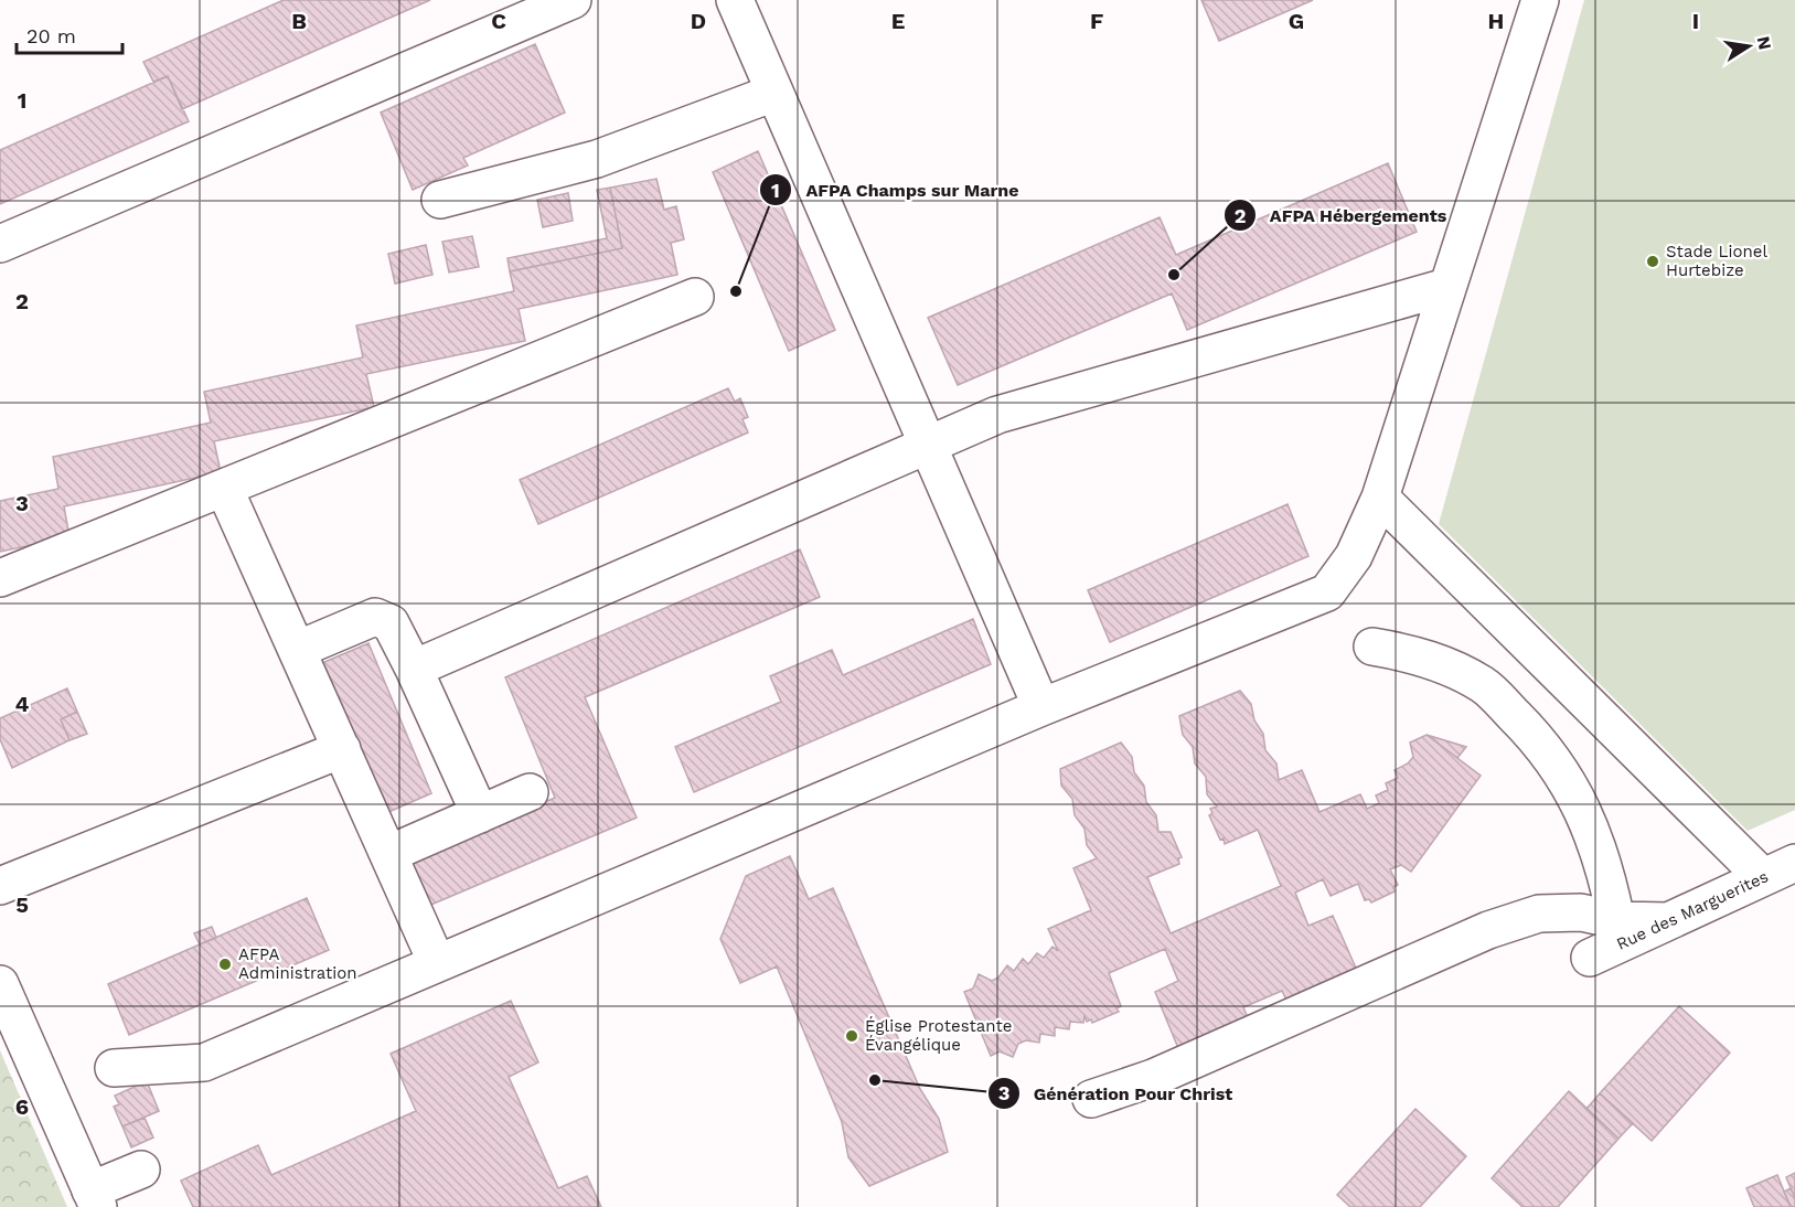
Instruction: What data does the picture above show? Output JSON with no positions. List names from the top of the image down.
{
  "streets": {
    "street": ["Rue des Marguerites"]
  },
  "places": [
    "Stade Lionel Hurtebize",
    "AFPA Hébergements",
    "AFPA Champs sur Marne",
    "AFPA Administration",
    "Église Protestante Évangélique",
    "Génération Pour Christ"
  ],
  "scale_bar": "20 m",
  "north": "right",
  "grid": {
    "columns": [
      "B",
      "C",
      "D",
      "E",
      "F",
      "G",
      "H",
      "I"
    ],
    "rows": [
      "1",
      "2",
      "3",
      "4",
      "5",
      "6"
    ]
  }
}
